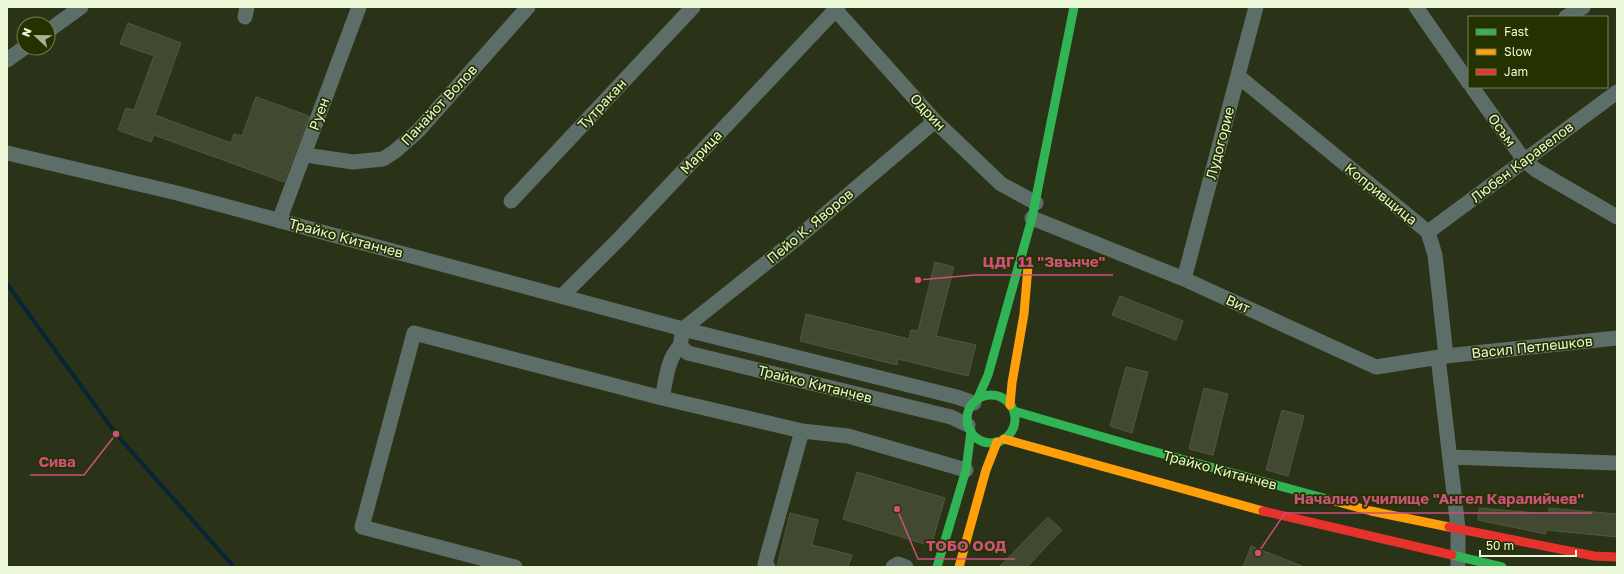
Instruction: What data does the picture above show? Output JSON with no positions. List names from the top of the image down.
{
  "streets": {
    "street": [
      "Тутракан",
      "Панайот Волов",
      "Одрин",
      "Руен",
      "Осъм",
      "Лудогорие",
      "Марица",
      "Любен Каравелов",
      "Копривщица",
      "Пейо К. Яворов",
      "Трайко Китанчев",
      "Вит",
      "Васил Петлешков"
    ]
  },
  "crossings": [
    ["Панайот Волов", "Руен"],
    ["Одрин", "Марица"],
    ["Одрин", "Пейо К. Яворов"],
    ["Одрин", "Вит"],
    ["Руен", "Трайко Китанчев"],
    ["Осъм", "Любен Каравелов"],
    ["Лудогорие", "Копривщица"],
    ["Лудогорие", "Вит"],
    ["Марица", "Трайко Китанчев"],
    ["Любен Каравелов", "Копривщица"],
    ["Копривщица", "Трайко Китанчев"],
    ["Копривщица", "Вит"],
    ["Копривщица", "Васил Петлешков"],
    ["Пейо К. Яворов", "Трайко Китанчев"],
    ["Вит", "Васил Петлешков"]
  ],
  "places": [
    "ЦДГ 11 \"Звънче\"",
    "Сива",
    "ТОБО ООД",
    "Начално училище \"Ангел Каралийчев\""
  ],
  "legend": ["Fast", "Slow", "Jam"],
  "scale_bar": "50 m",
  "north": "left"
}
